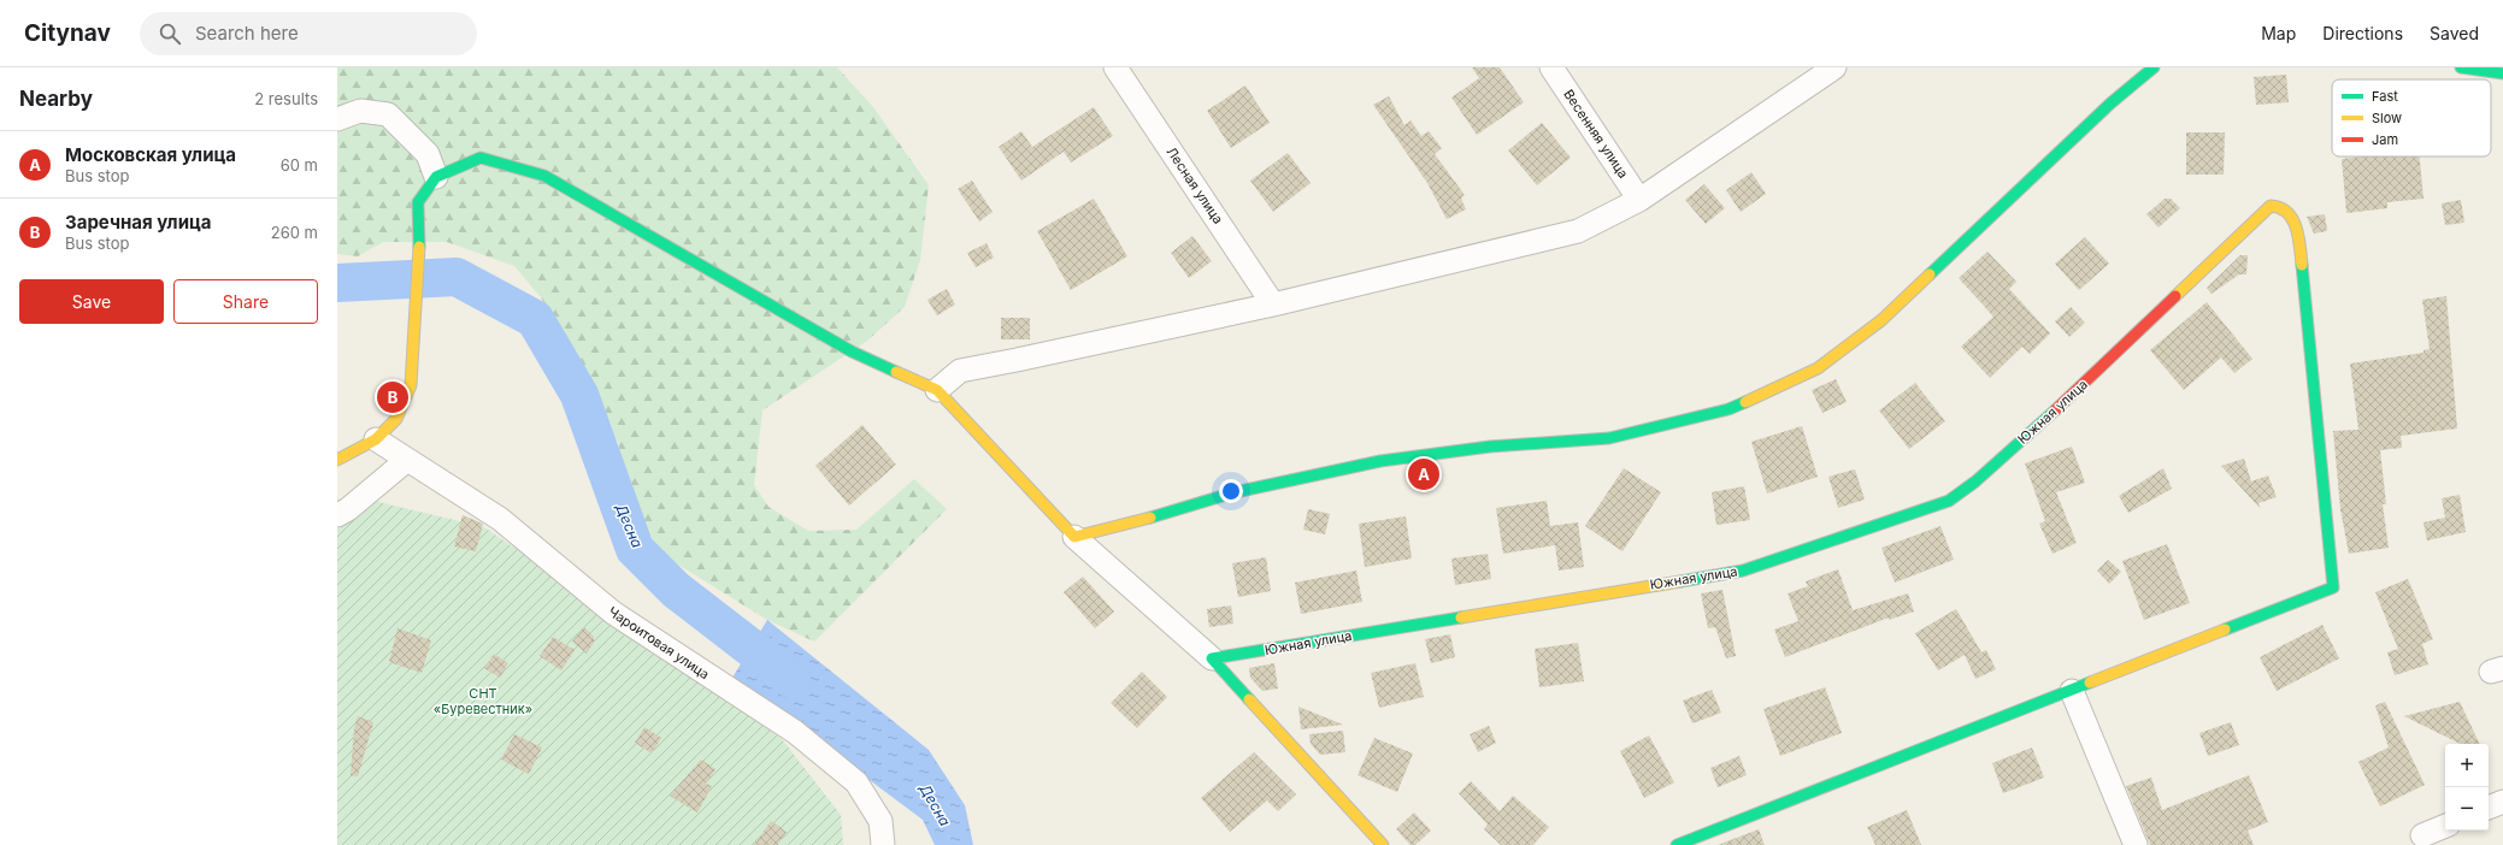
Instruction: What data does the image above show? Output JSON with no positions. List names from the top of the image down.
{
  "streets": {
    "street": [
      "Весенняя улица",
      "Лесная улица",
      "Южная улица",
      "Чароитовая улица"
    ]
  },
  "water": ["Десна"],
  "parks": ["СНТ «Буревестник»"],
  "legend": ["Fast", "Slow", "Jam"],
  "page": {
    "header": "Citynav",
    "search": "Search here",
    "nav": ["Map", "Directions", "Saved"],
    "heading": ["Nearby", "2 results"],
    "list": [
      {
        "mark": "A",
        "name": "Московская улица",
        "note": "Bus stop",
        "value": "60 m"
      },
      {
        "mark": "B",
        "name": "Заречная улица",
        "note": "Bus stop",
        "value": "260 m"
      }
    ],
    "buttons": ["Save", "Share"],
    "pins": ["B", "A"],
    "map_buttons": ["+", "−"]
  }
}
